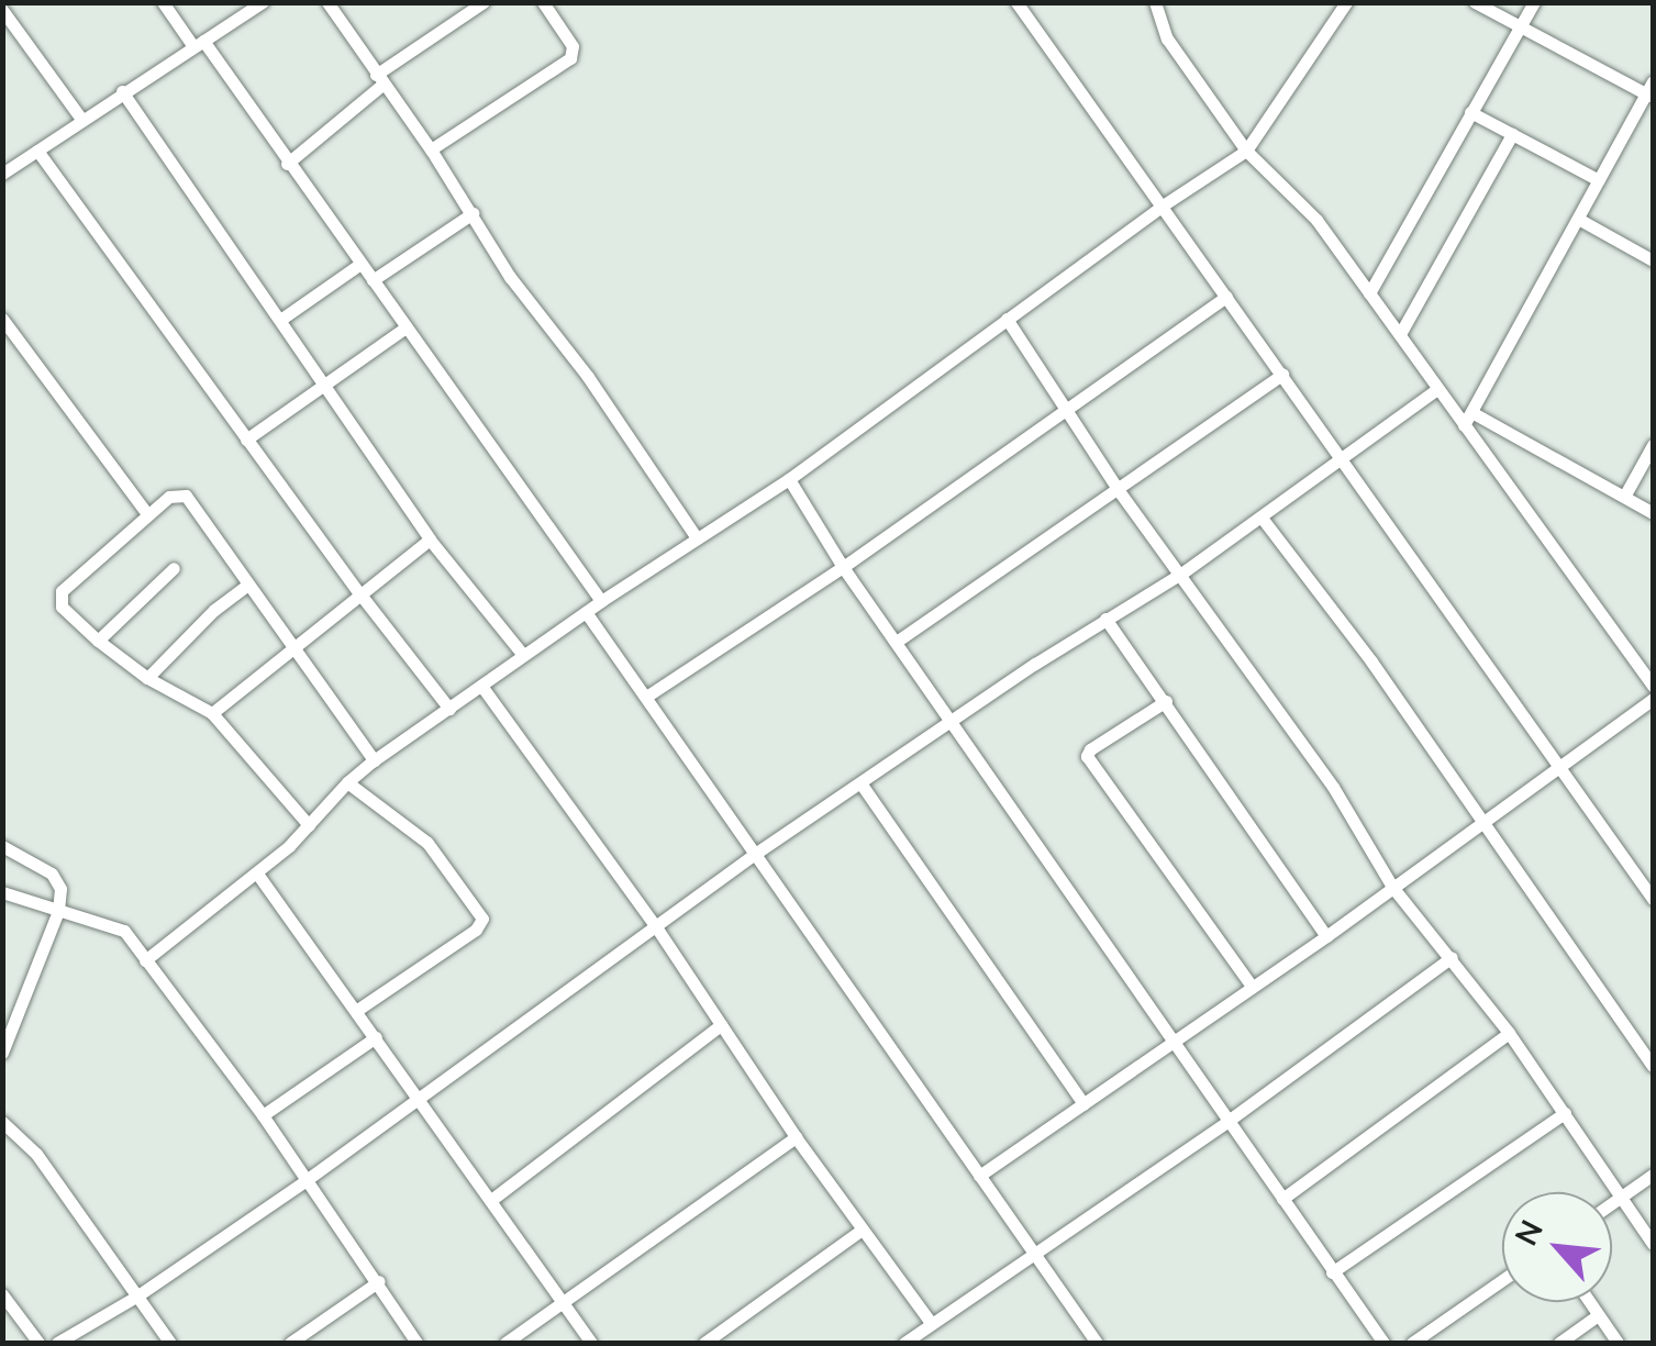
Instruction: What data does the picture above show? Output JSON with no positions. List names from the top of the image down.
{
  "north": "top left"
}
